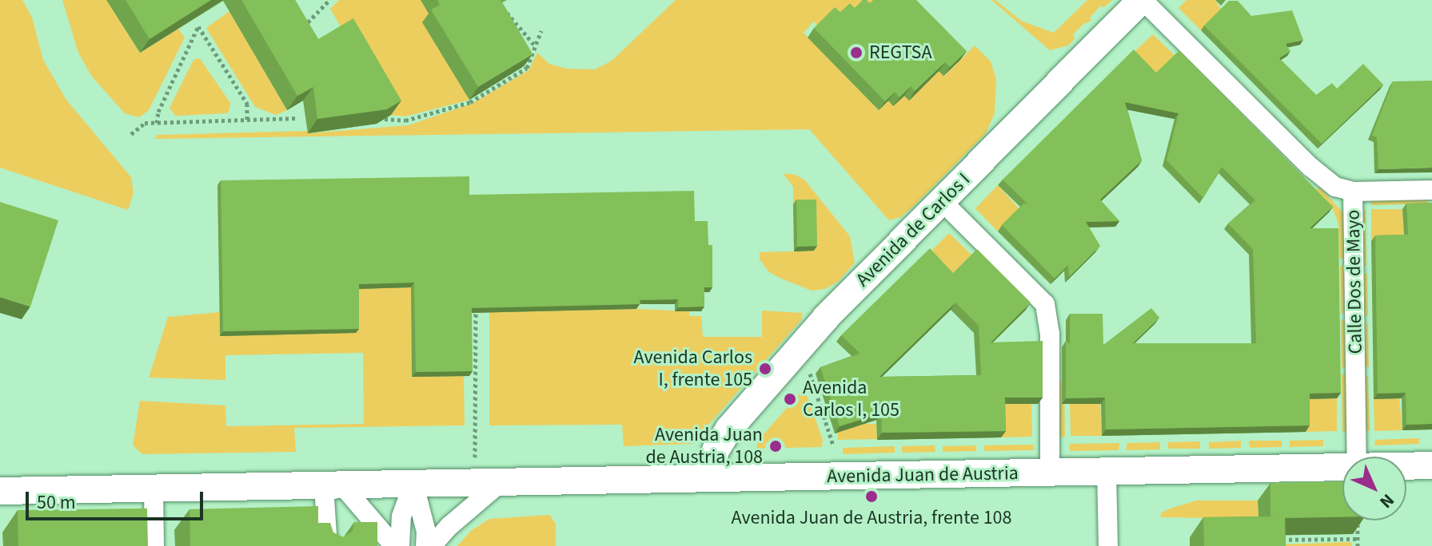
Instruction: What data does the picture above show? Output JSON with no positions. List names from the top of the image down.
{
  "streets": {
    "main road": ["Avenida de Carlos I", "Avenida Juan de Austria"],
    "street": ["Calle Dos de Mayo"]
  },
  "crossings": [
    ["Avenida de Carlos I", "Calle Dos de Mayo"],
    ["Avenida de Carlos I", "Avenida Juan de Austria"]
  ],
  "places": [
    "REGTSA",
    "Avenida Carlos I, frente 105",
    "Avenida Carlos I, 105",
    "Avenida Juan de Austria, 108",
    "Avenida Juan de Austria, frente 108"
  ],
  "scale_bar": "50 m",
  "north": "bottom right"
}
